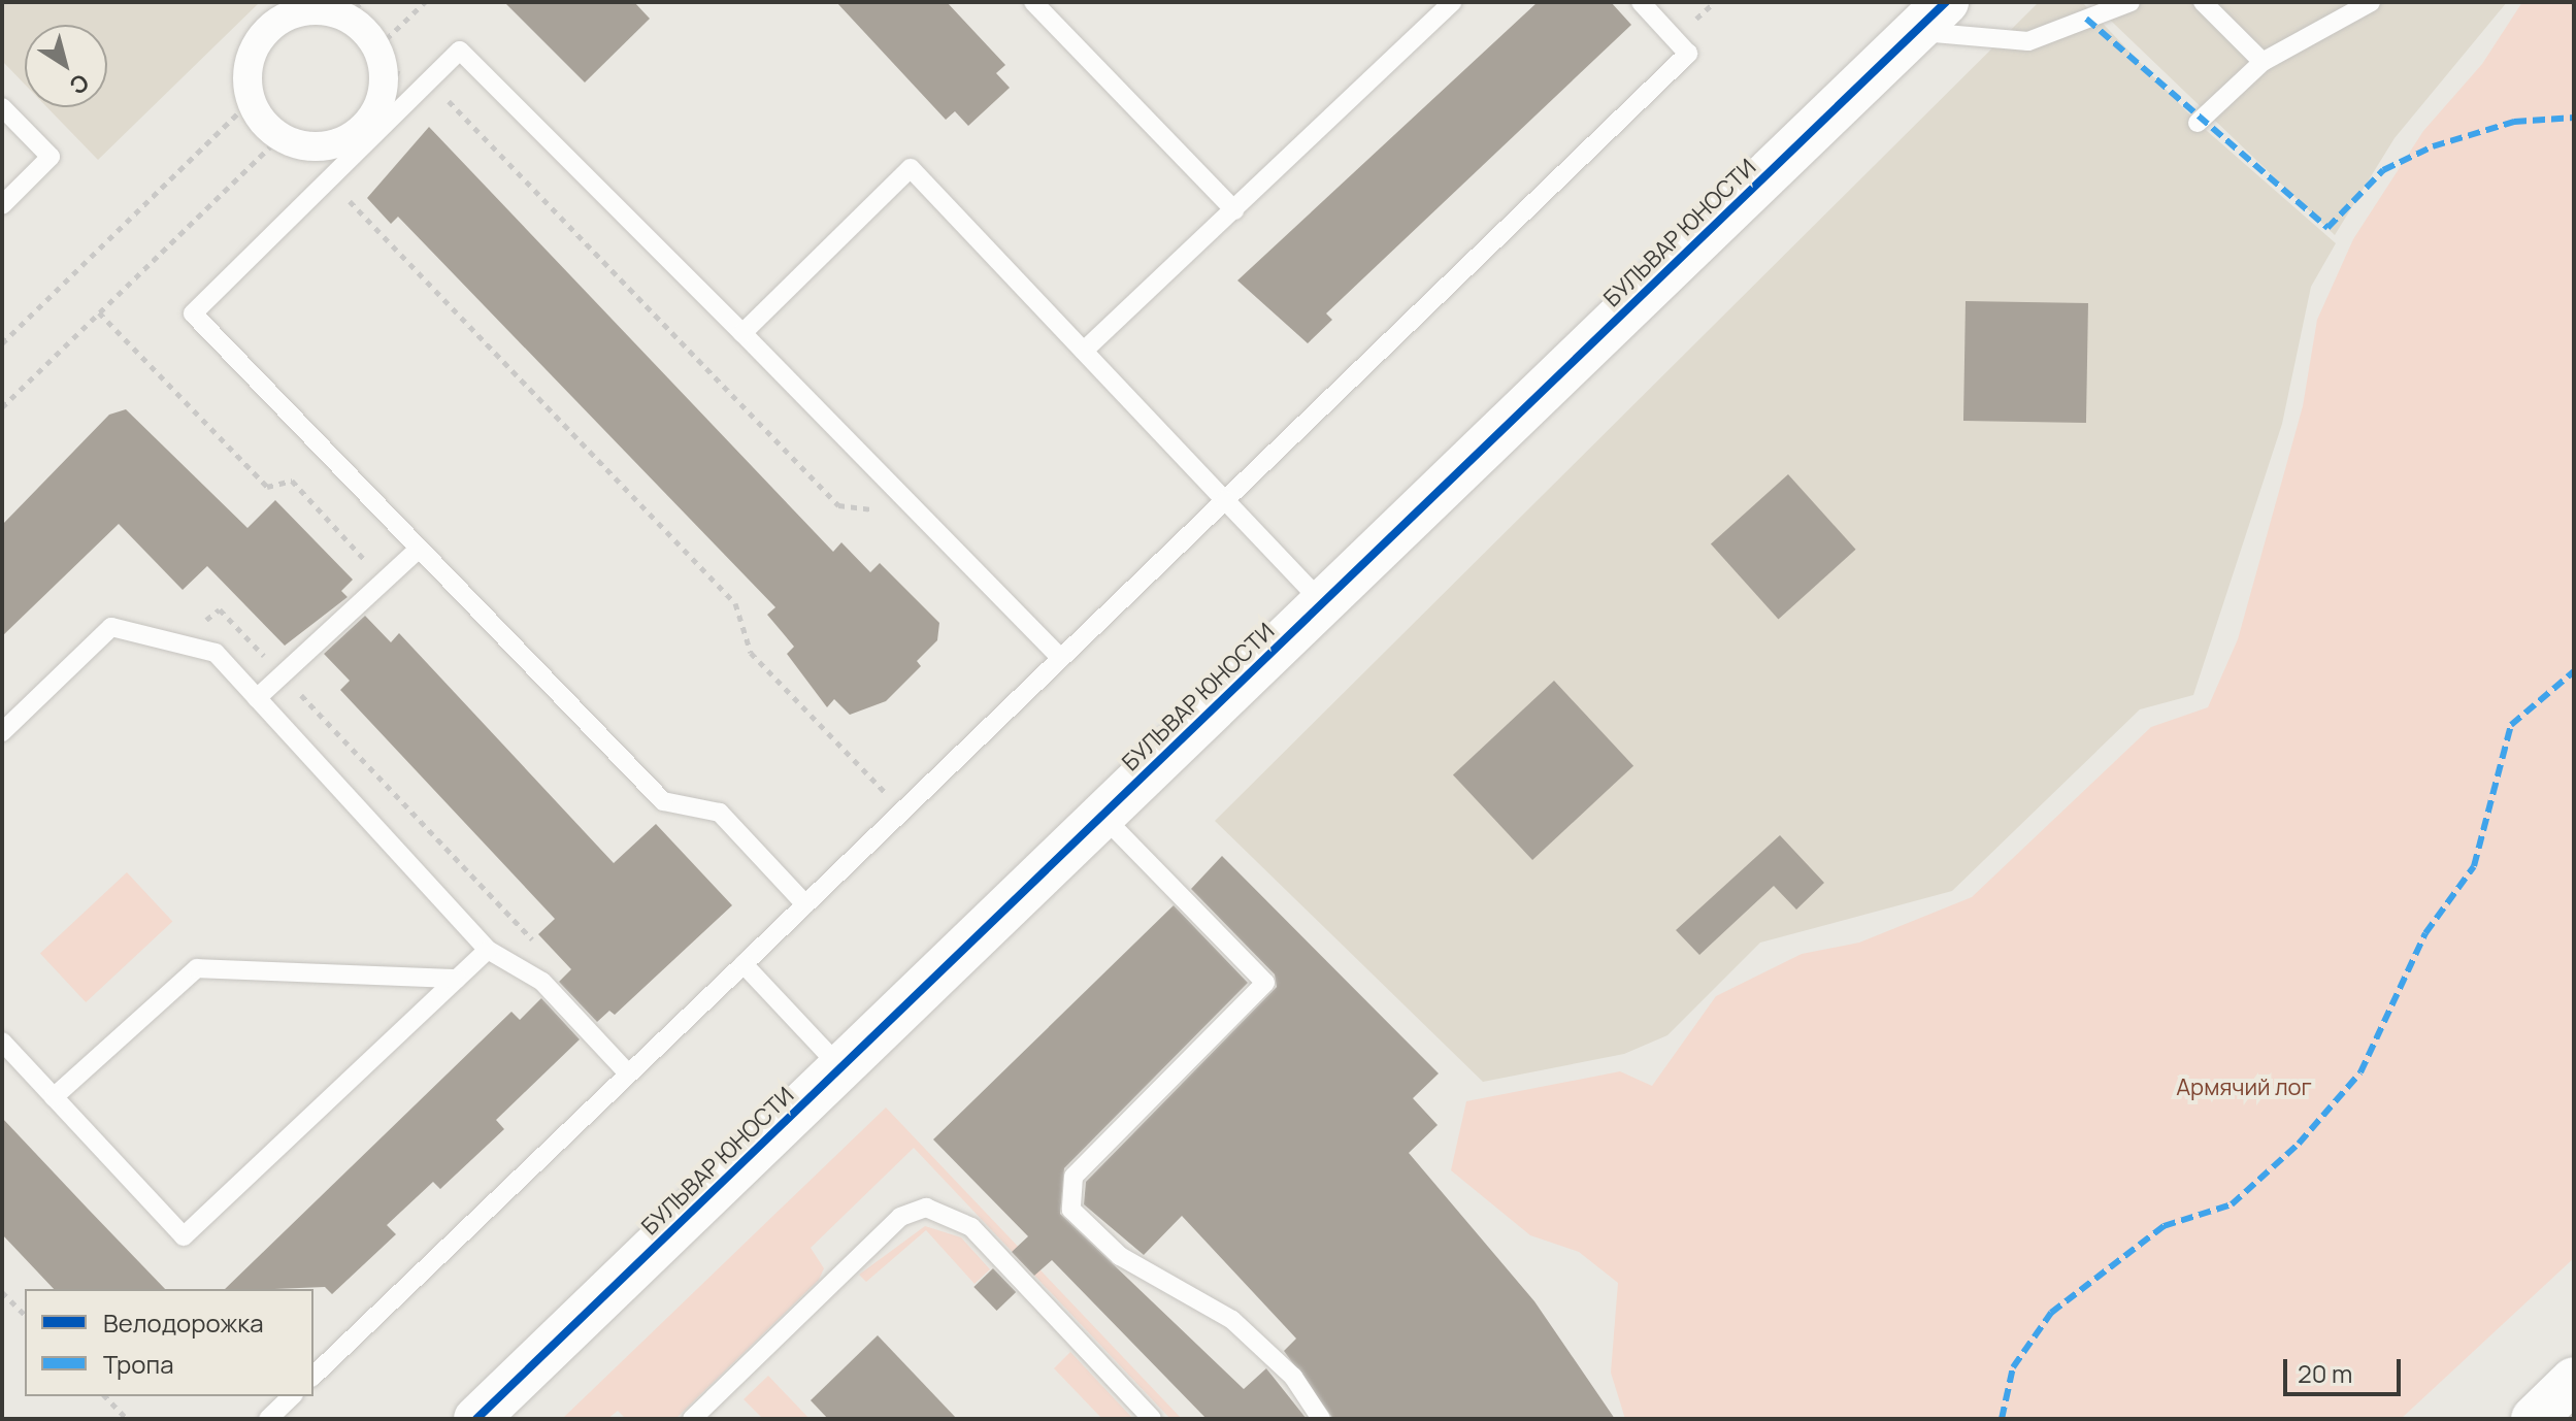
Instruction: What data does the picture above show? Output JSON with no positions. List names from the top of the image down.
{
  "streets": {
    "street": ["БУЛЬВАР ЮНОСТИ"]
  },
  "parks": ["Армячий лог"],
  "legend": ["Велодорожка", "Тропа"],
  "scale_bar": "20 m",
  "north": "bottom right"
}
